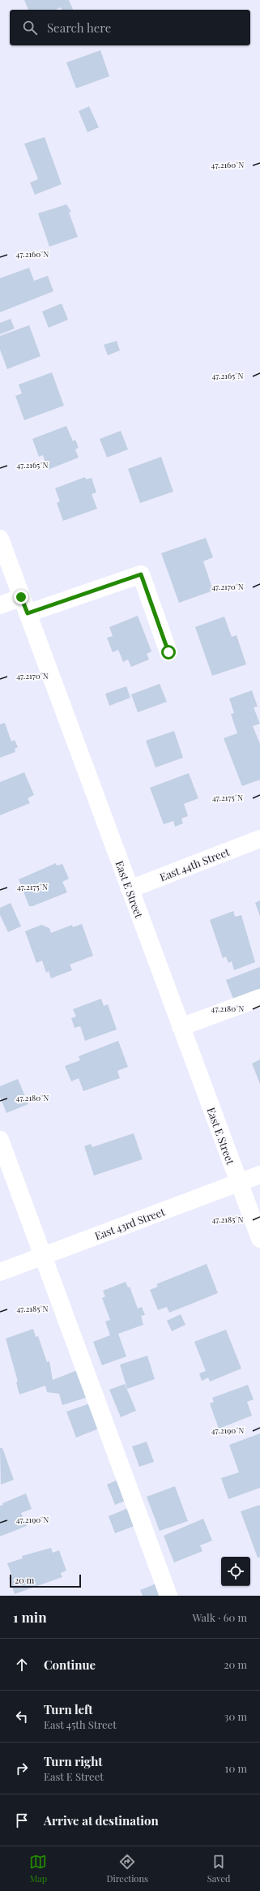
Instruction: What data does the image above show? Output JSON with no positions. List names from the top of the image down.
{
  "streets": {
    "street": ["East 44th Street", "East E Street", "East 43rd Street"]
  },
  "crossings": [
    ["East 44th Street", "East E Street"],
    ["East E Street", "East 43rd Street"]
  ],
  "scale_bar": "20 m",
  "page": {
    "search": "Search here",
    "scale": "20 m",
    "heading": ["1 min", "Walk · 60 m"],
    "list": [
      ["Continue", "20 m"],
      ["Turn left", "East 45th Street", "30 m"],
      ["Turn right", "East E Street", "10 m"],
      "Arrive at destination"
    ],
    "nav": ["Map", "Directions", "Saved"]
  },
  "coordinates": [
    "47.2160°N",
    "47.2165°N",
    "47.2170°N",
    "47.2175°N",
    "47.2180°N",
    "47.2185°N",
    "47.2190°N"
  ]
}
